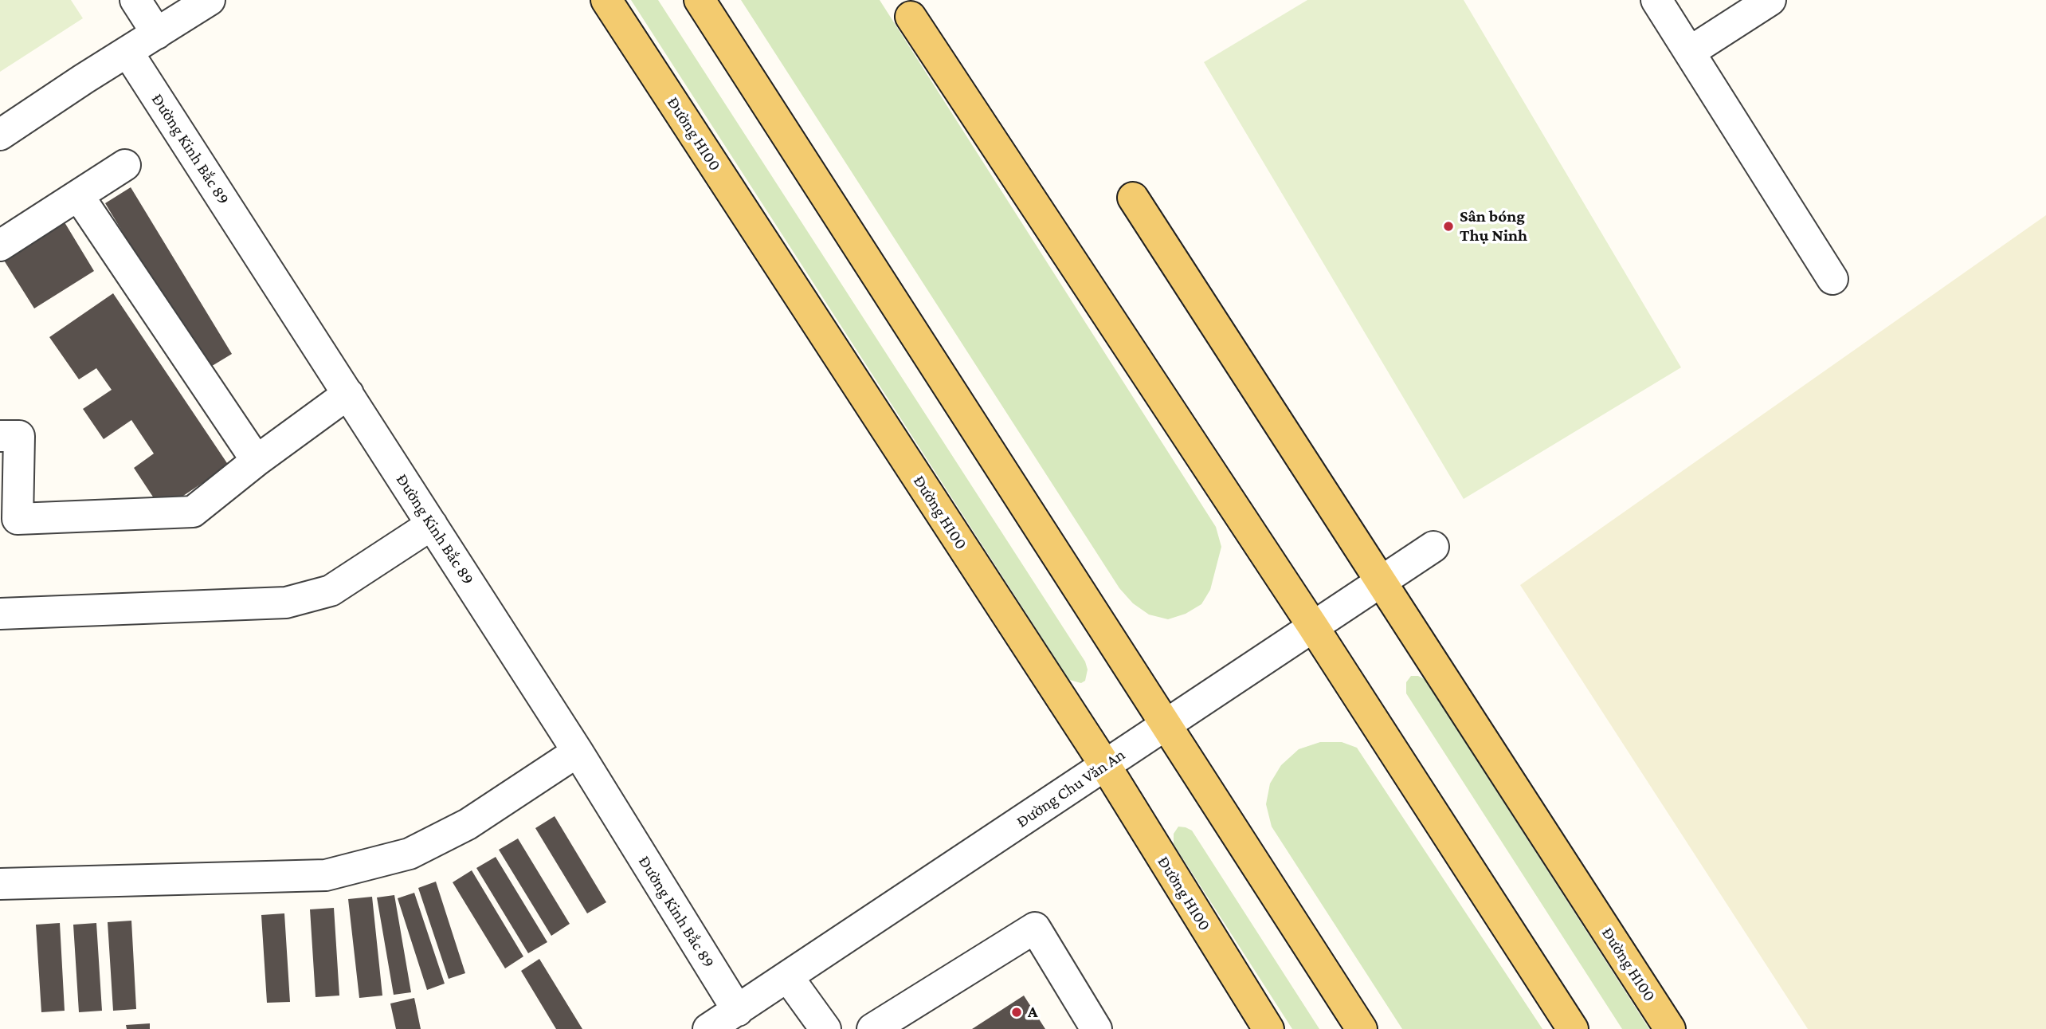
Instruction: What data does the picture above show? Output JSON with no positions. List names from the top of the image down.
{
  "streets": {
    "main road": ["Đường H100"],
    "street": ["Đường Kinh Bắc 89", "Đường Chu Văn An"]
  },
  "crossings": [
    ["Đường H100", "Đường Chu Văn An"],
    ["Đường Kinh Bắc 89", "Đường Chu Văn An"]
  ],
  "places": ["Sân bóng Thụ Ninh", "A"]
}
